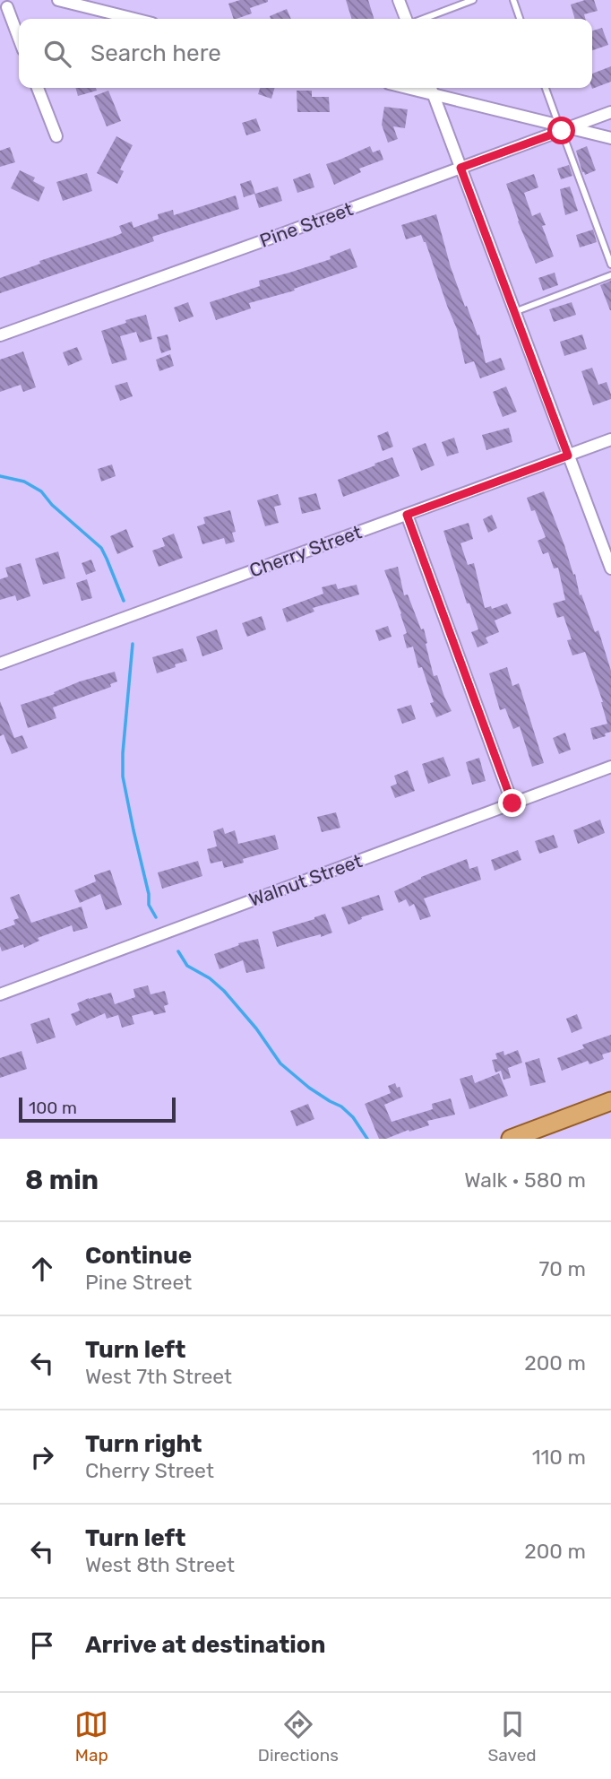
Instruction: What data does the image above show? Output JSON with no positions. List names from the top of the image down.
{
  "streets": {
    "street": ["Pine Street", "Cherry Street", "Walnut Street"]
  },
  "scale_bar": "100 m",
  "page": {
    "search": "Search here",
    "scale": "100 m",
    "heading": ["8 min", "Walk · 580 m"],
    "list": [
      ["Continue", "Pine Street", "70 m"],
      ["Turn left", "West 7th Street", "200 m"],
      ["Turn right", "Cherry Street", "110 m"],
      ["Turn left", "West 8th Street", "200 m"],
      "Arrive at destination"
    ],
    "nav": ["Map", "Directions", "Saved"]
  }
}
